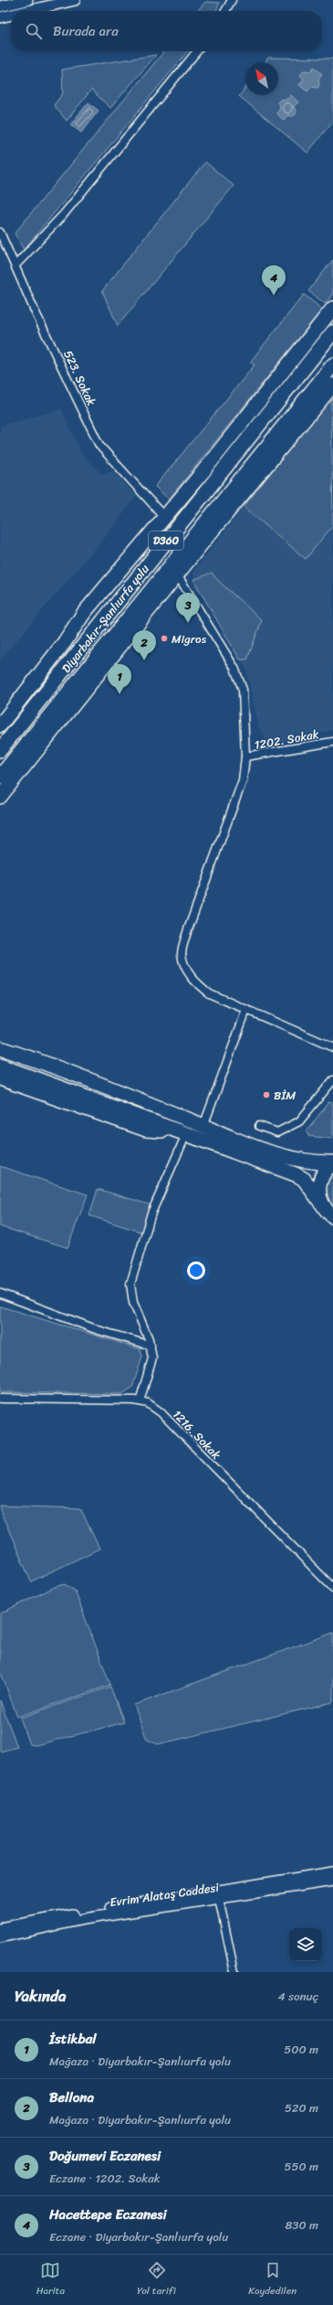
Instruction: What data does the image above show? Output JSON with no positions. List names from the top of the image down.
{
  "streets": {
    "highway": ["D360", "Diyarbakır-Şanlıurfa yolu"],
    "main road": ["Evrim Alataş Caddesi"],
    "street": ["523. Sokak", "1202. Sokak", "1216. Sokak"]
  },
  "crossings": [
    ["Diyarbakır-Şanlıurfa yolu", "1202. Sokak"]
  ],
  "places": ["Migros", "BİM"],
  "north": "top left",
  "page": {
    "search": "Burada ara",
    "pins": [
      "4",
      "3",
      "2",
      "1"
    ],
    "heading": ["Yakında", "4 sonuç"],
    "list": [
      {
        "mark": "1",
        "name": "İstikbal",
        "note": "Mağaza · Diyarbakır-Şanlıurfa yolu",
        "value": "500 m"
      },
      {
        "mark": "2",
        "name": "Bellona",
        "note": "Mağaza · Diyarbakır-Şanlıurfa yolu",
        "value": "520 m"
      },
      {
        "mark": "3",
        "name": "Doğumevi Eczanesi",
        "note": "Eczane · 1202. Sokak",
        "value": "550 m"
      },
      {
        "mark": "4",
        "name": "Hacettepe Eczanesi",
        "note": "Eczane · Diyarbakır-Şanlıurfa yolu",
        "value": "830 m"
      }
    ],
    "nav": ["Harita", "Yol tarifi", "Kaydedilen"]
  }
}
